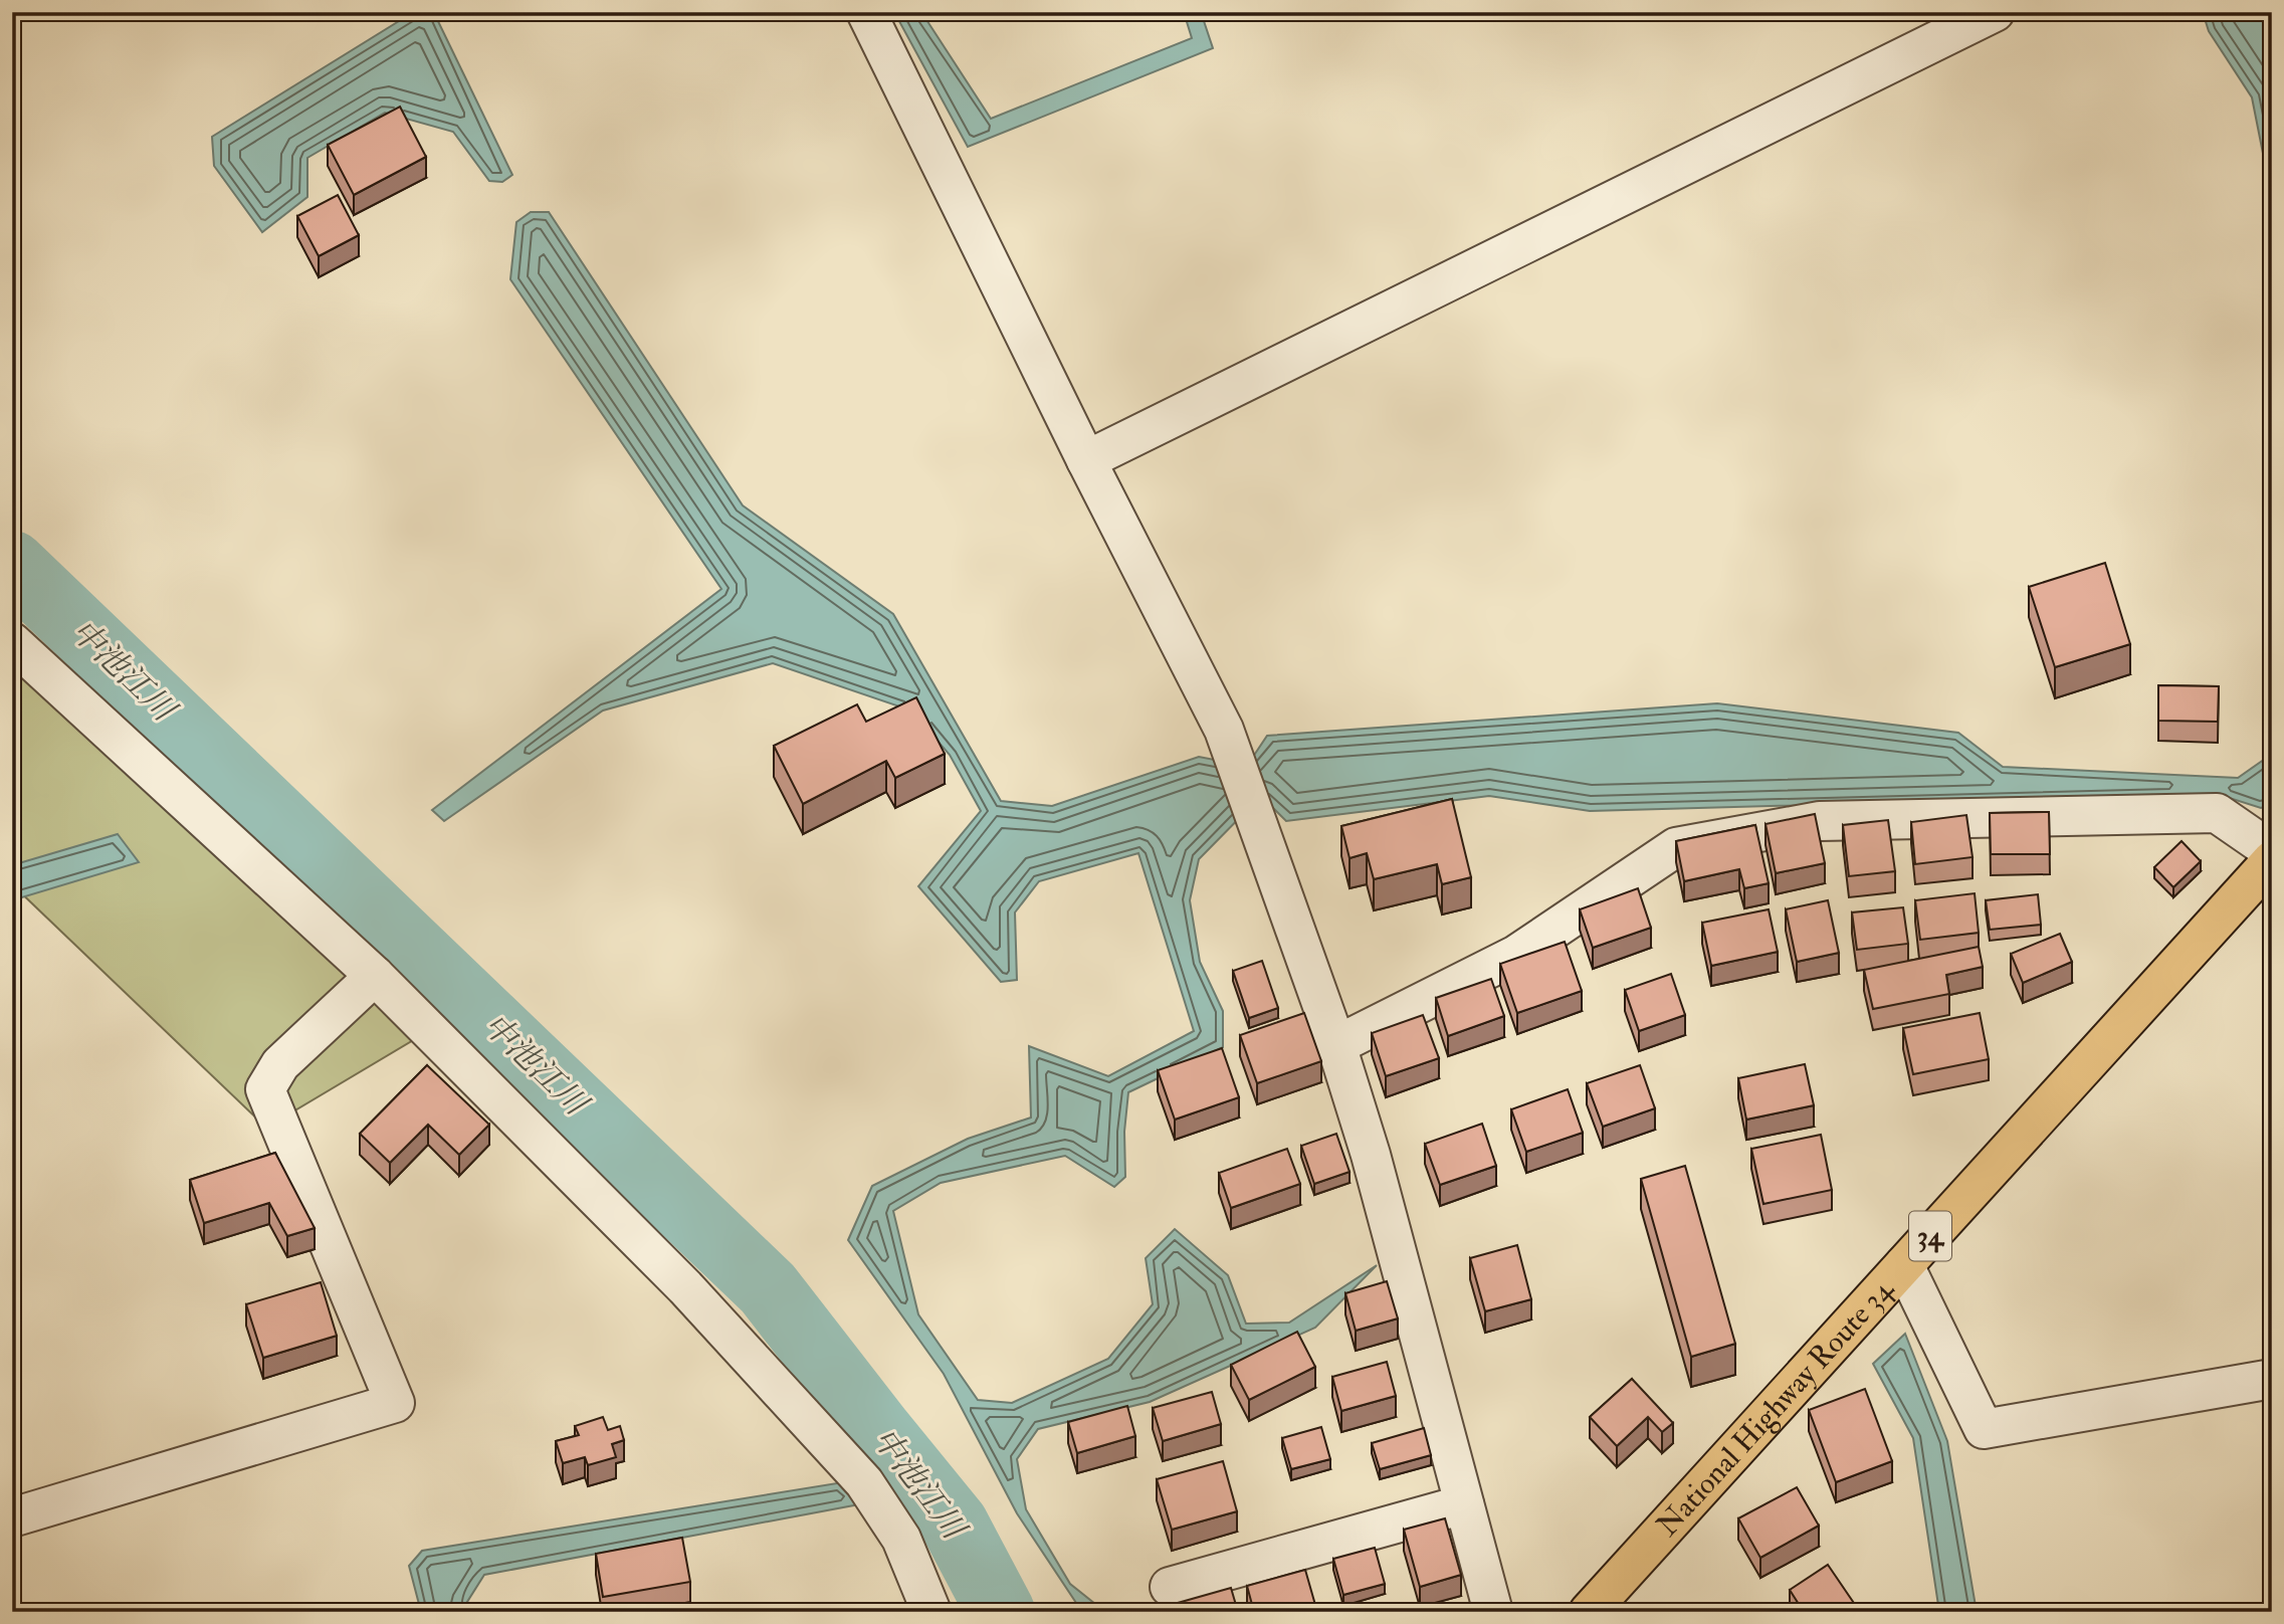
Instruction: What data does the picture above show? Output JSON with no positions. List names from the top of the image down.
{
  "streets": {
    "highway": ["34", "National Highway Route 34"]
  },
  "water": ["中池江川"]
}
